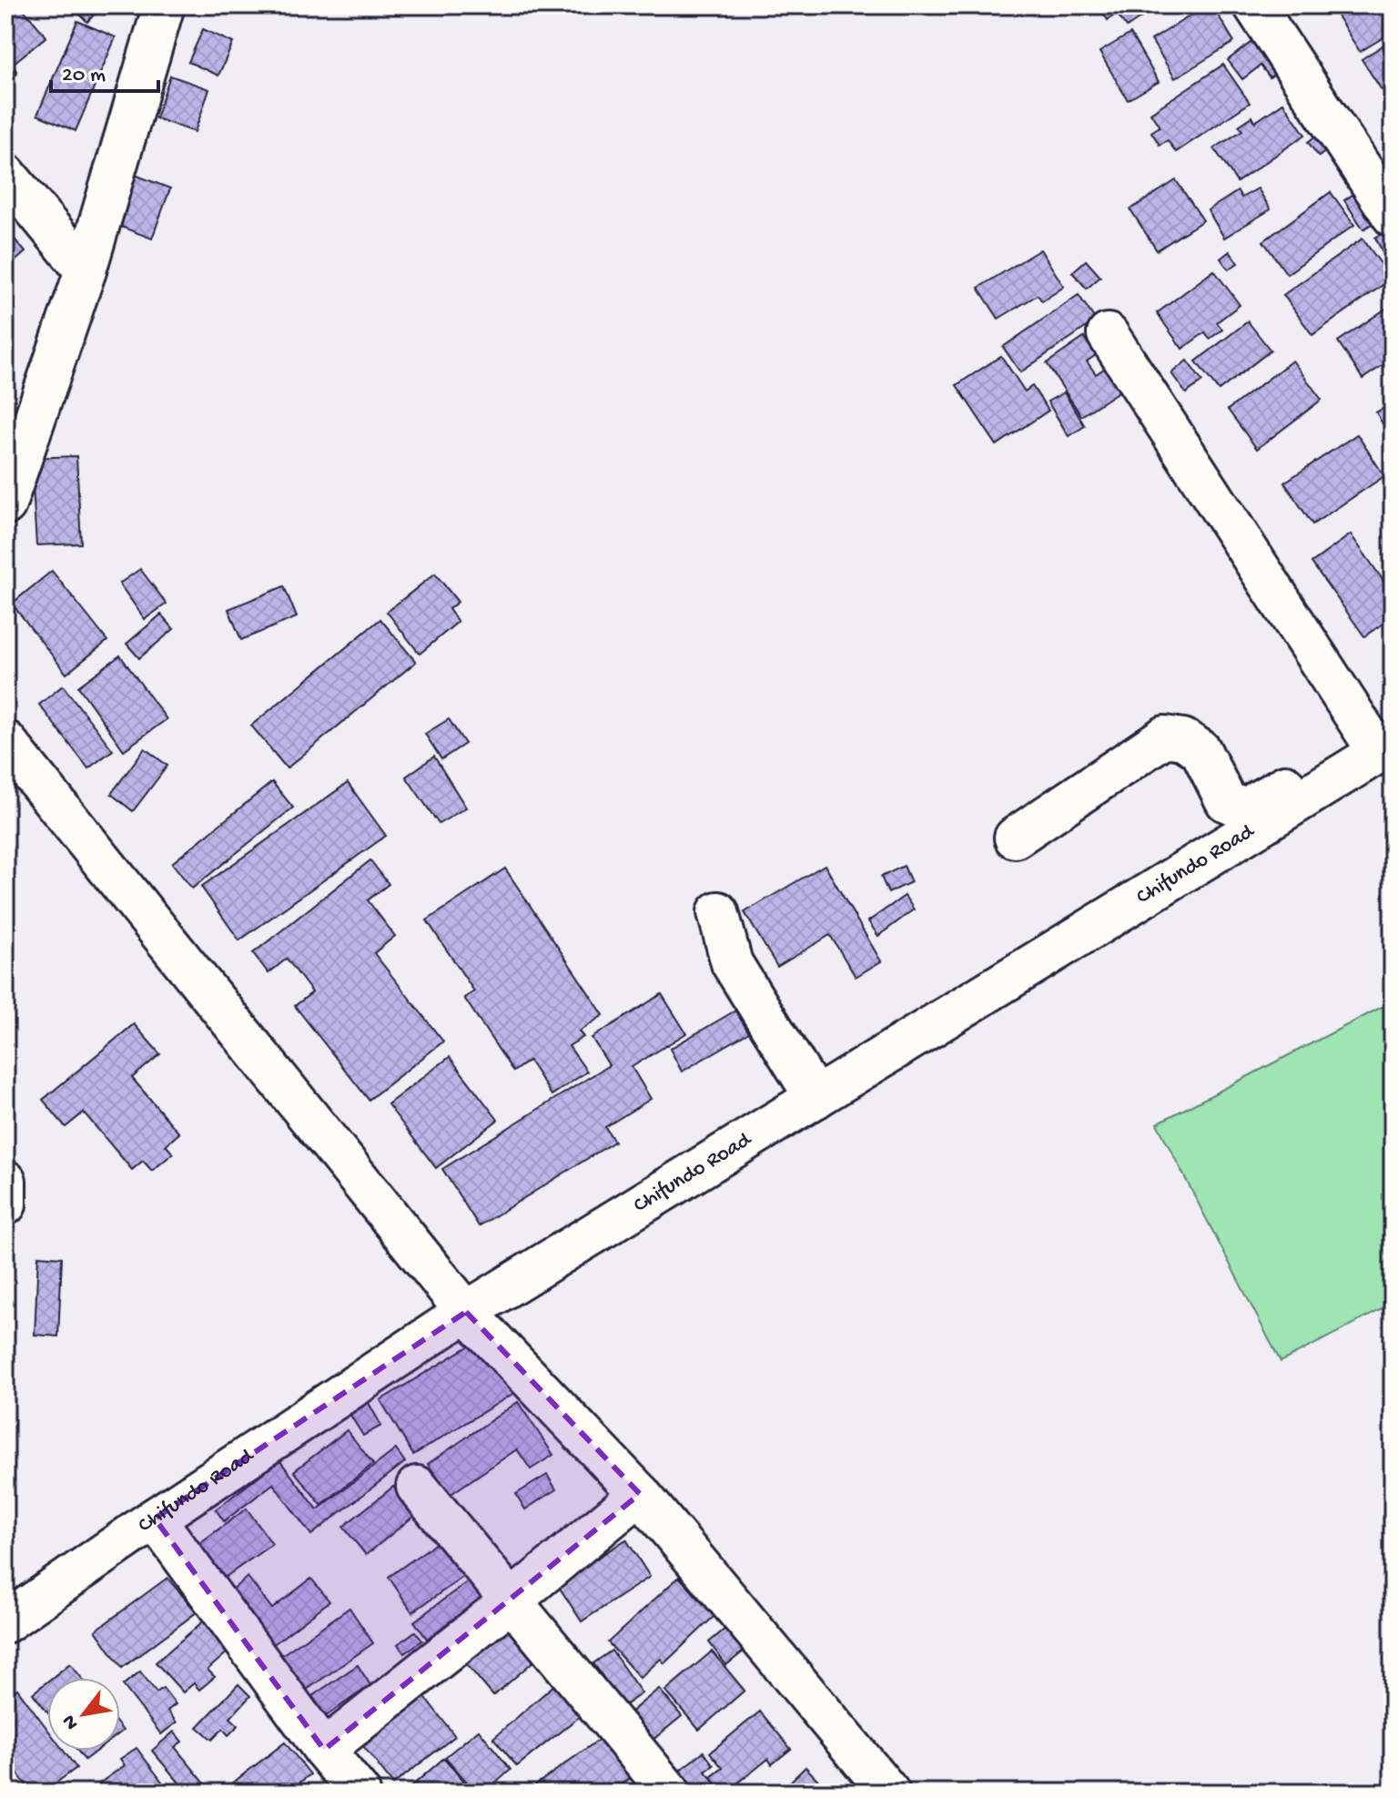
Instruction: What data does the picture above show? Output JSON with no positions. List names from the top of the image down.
{
  "streets": {
    "street": ["Chifundo Road"]
  },
  "scale_bar": "20 m",
  "north": "bottom left"
}
